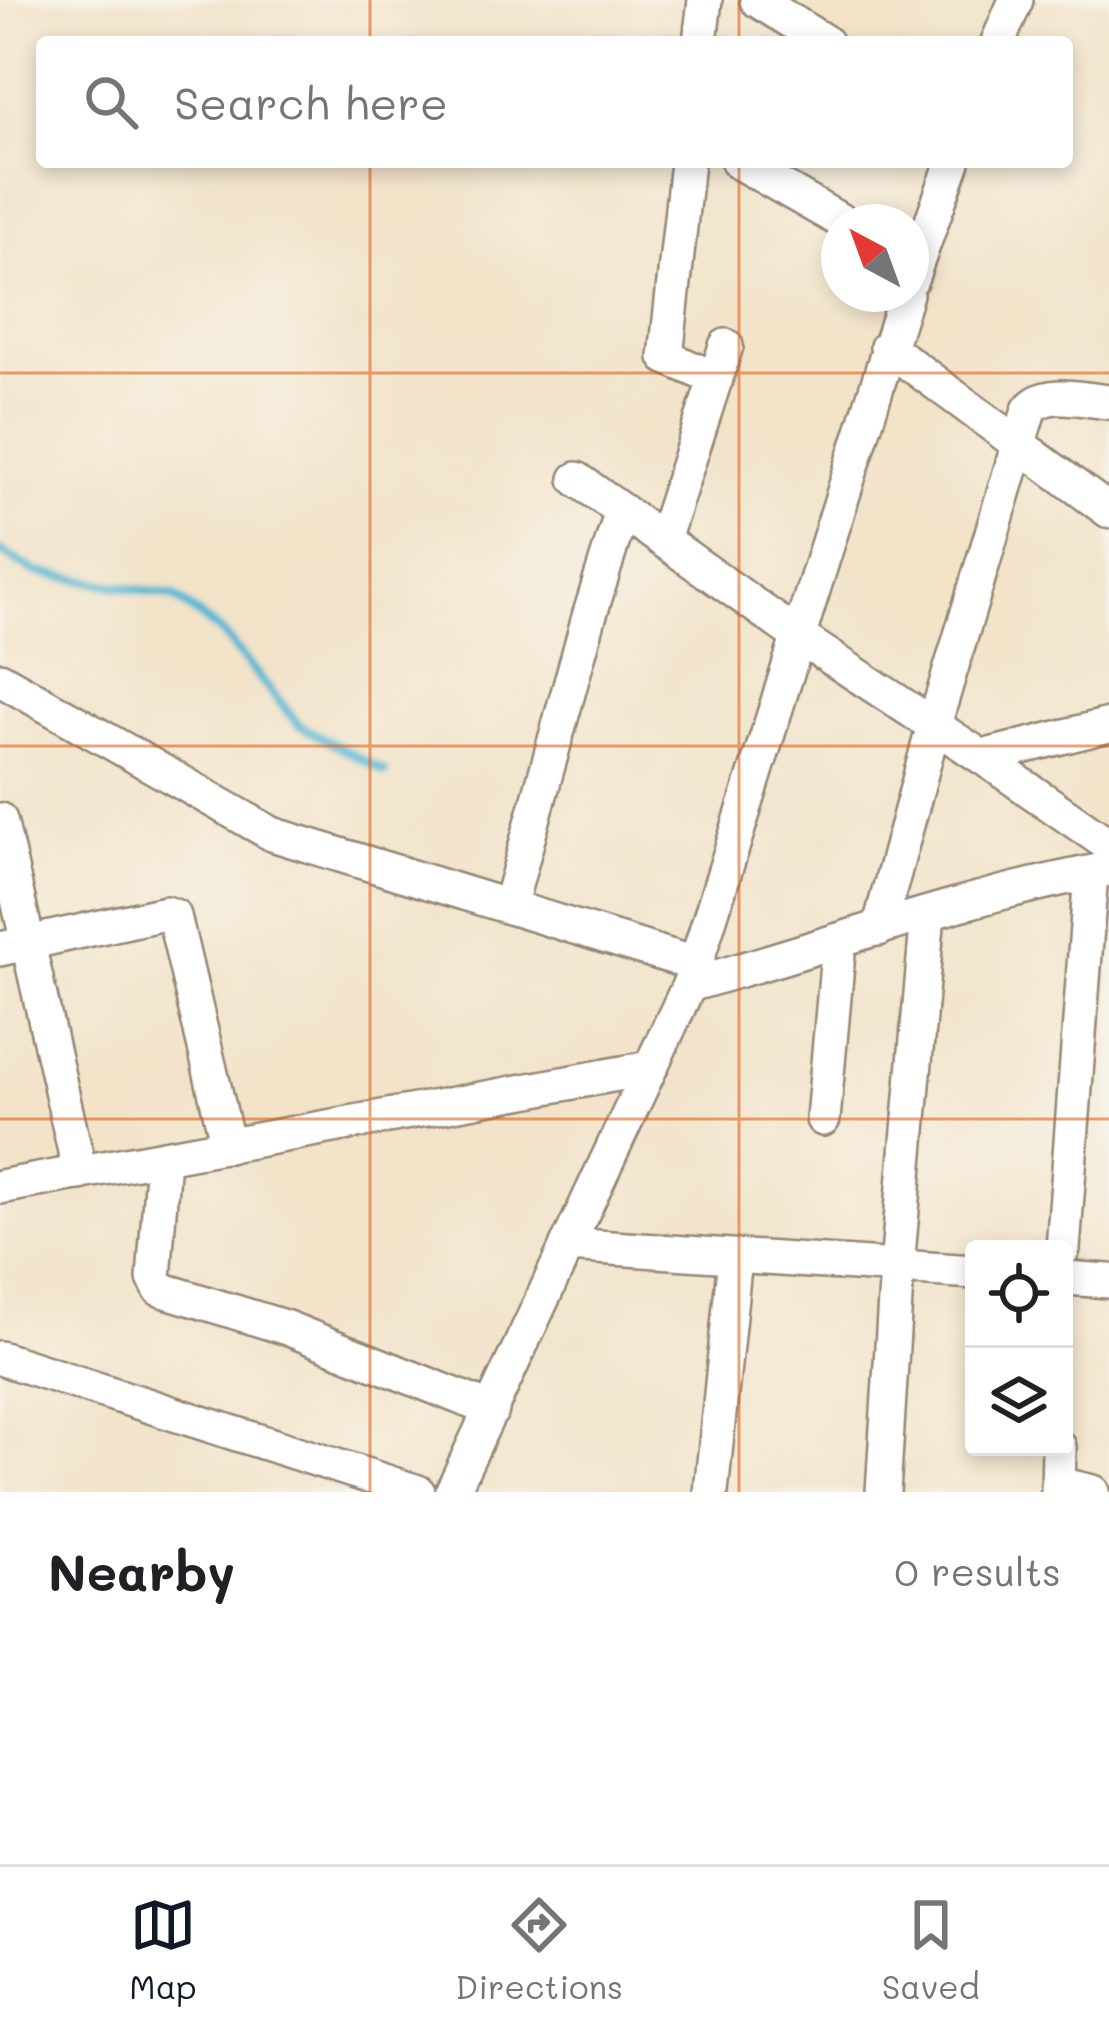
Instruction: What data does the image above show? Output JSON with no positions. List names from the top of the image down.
{
  "north": "top left",
  "page": {
    "search": "Search here",
    "heading": ["Nearby", "0 results"],
    "nav": ["Map", "Directions", "Saved"]
  }
}
